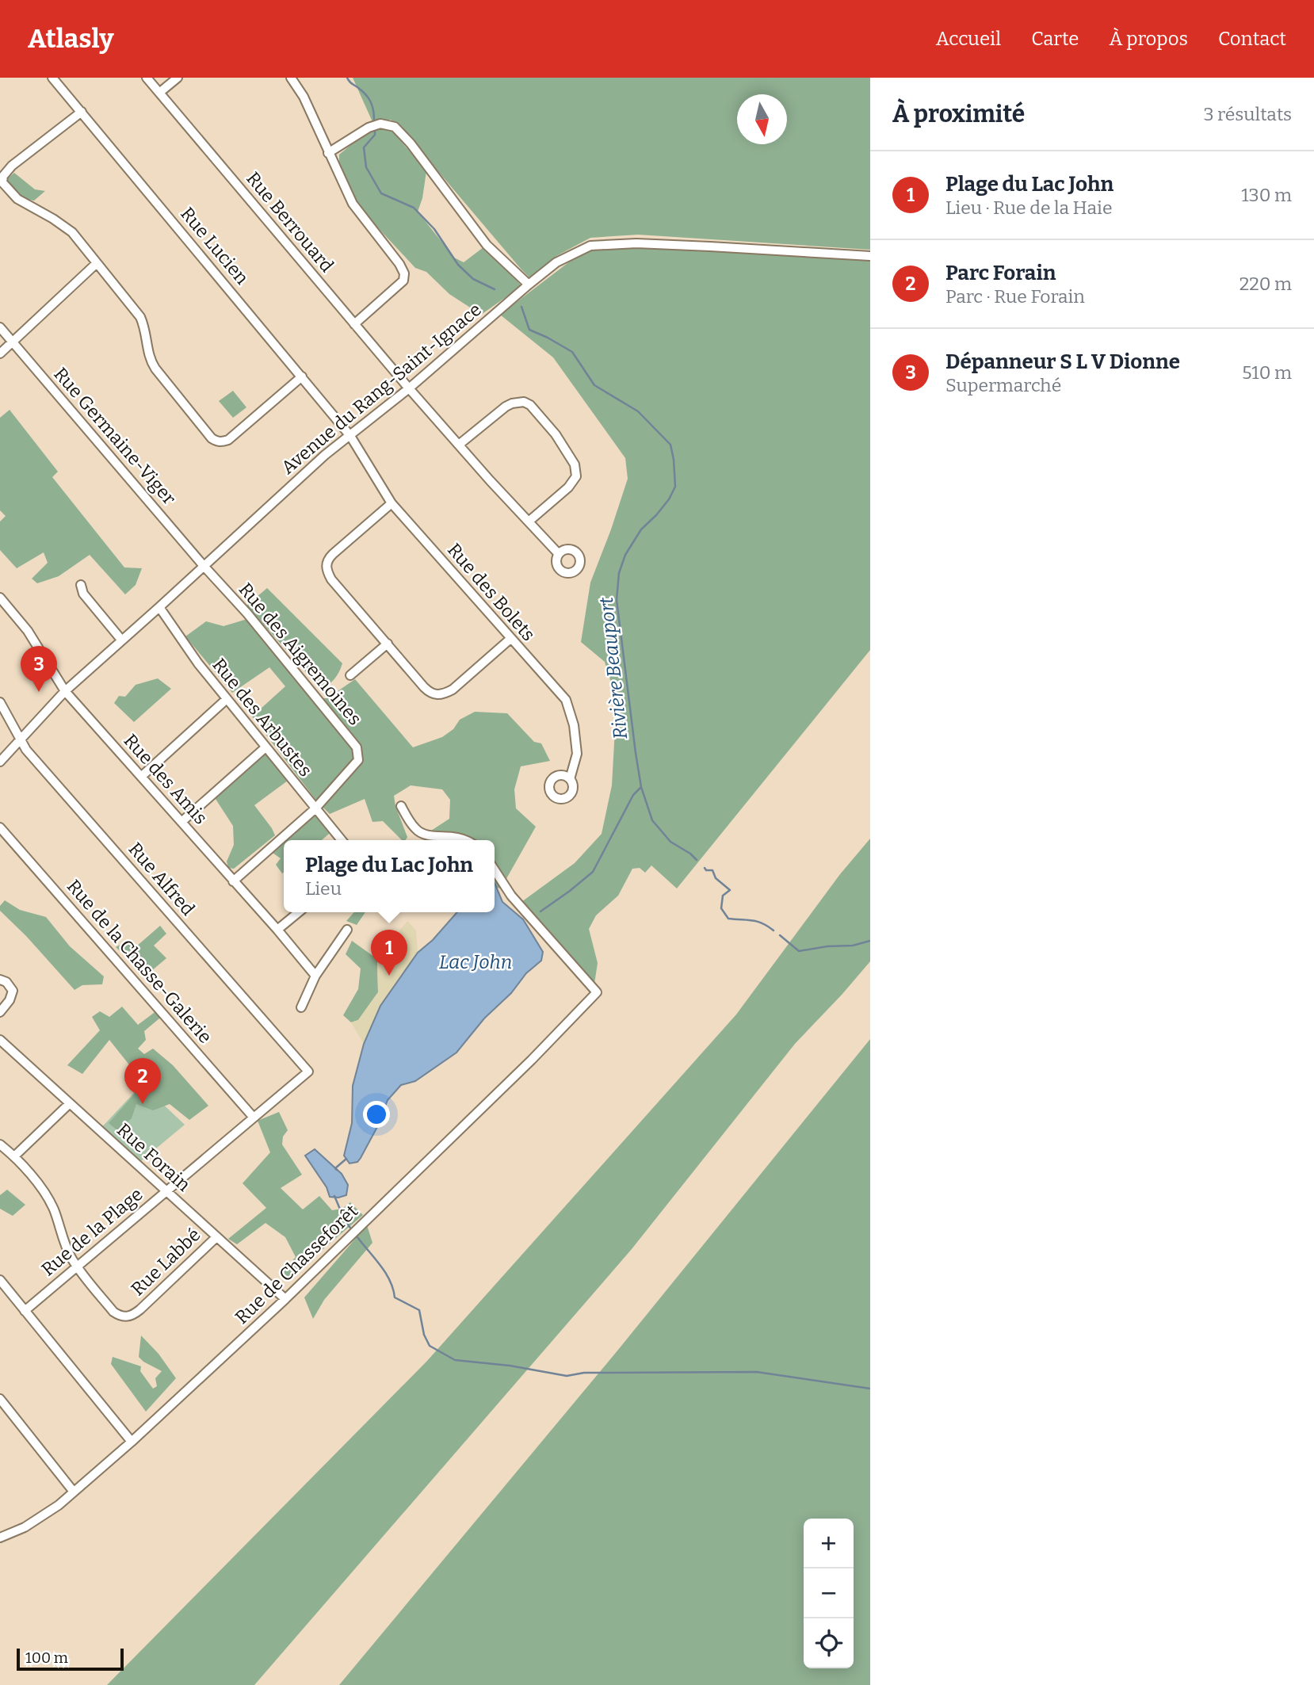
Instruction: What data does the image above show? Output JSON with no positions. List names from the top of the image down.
{
  "streets": {
    "street": [
      "Rue Berrouard",
      "Rue Lucien",
      "Avenue du Rang-Saint-Ignace",
      "Rue Germaine-Viger",
      "Rue des Bolets",
      "Rue des Aigremoines",
      "Rue des Arbustes",
      "Rue des Amis",
      "Rue Alfred",
      "Rue de la Chasse-Galerie",
      "Rue Forain",
      "Rue de la Plage",
      "Rue Labbé",
      "Rue de Chasseforêt"
    ]
  },
  "crossings": [
    ["Rue Berrouard", "Avenue du Rang-Saint-Ignace"],
    ["Rue Lucien", "Avenue du Rang-Saint-Ignace"],
    ["Rue Lucien", "Rue des Bolets"],
    ["Avenue du Rang-Saint-Ignace", "Rue Germaine-Viger"],
    ["Avenue du Rang-Saint-Ignace", "Rue des Bolets"],
    ["Avenue du Rang-Saint-Ignace", "Rue des Aigremoines"],
    ["Avenue du Rang-Saint-Ignace", "Rue des Arbustes"],
    ["Avenue du Rang-Saint-Ignace", "Rue des Amis"],
    ["Avenue du Rang-Saint-Ignace", "Rue Alfred"],
    ["Rue Germaine-Viger", "Rue des Aigremoines"],
    ["Rue des Aigremoines", "Rue des Arbustes"],
    ["Rue des Aigremoines", "Rue des Amis"],
    ["Rue Alfred", "Rue de la Plage"],
    ["Rue de la Chasse-Galerie", "Rue de la Plage"],
    ["Rue Forain", "Rue de la Plage"],
    ["Rue Forain", "Rue Labbé"],
    ["Rue Forain", "Rue de Chasseforêt"],
    ["Rue de la Plage", "Rue Labbé"]
  ],
  "water": ["Rivière Beauport", "Lac John"],
  "scale_bar": "100 m",
  "north": "bottom",
  "page": {
    "header": "Atlasly",
    "nav": [
      "Accueil",
      "Carte",
      "À propos",
      "Contact"
    ],
    "heading": ["À proximité", "3 résultats"],
    "list": [
      {
        "mark": "1",
        "name": "Plage du Lac John",
        "note": "Lieu · Rue de la Haie",
        "value": "130 m"
      },
      {
        "mark": "2",
        "name": "Parc Forain",
        "note": "Parc · Rue Forain",
        "value": "220 m"
      },
      {
        "mark": "3",
        "name": "Dépanneur S L V Dionne",
        "note": "Supermarché",
        "value": "510 m"
      }
    ],
    "pins": ["3", "1", "2"],
    "popup": ["Plage du Lac John", "Lieu"],
    "map_buttons": ["+", "−"],
    "scale": "100 m"
  }
}
